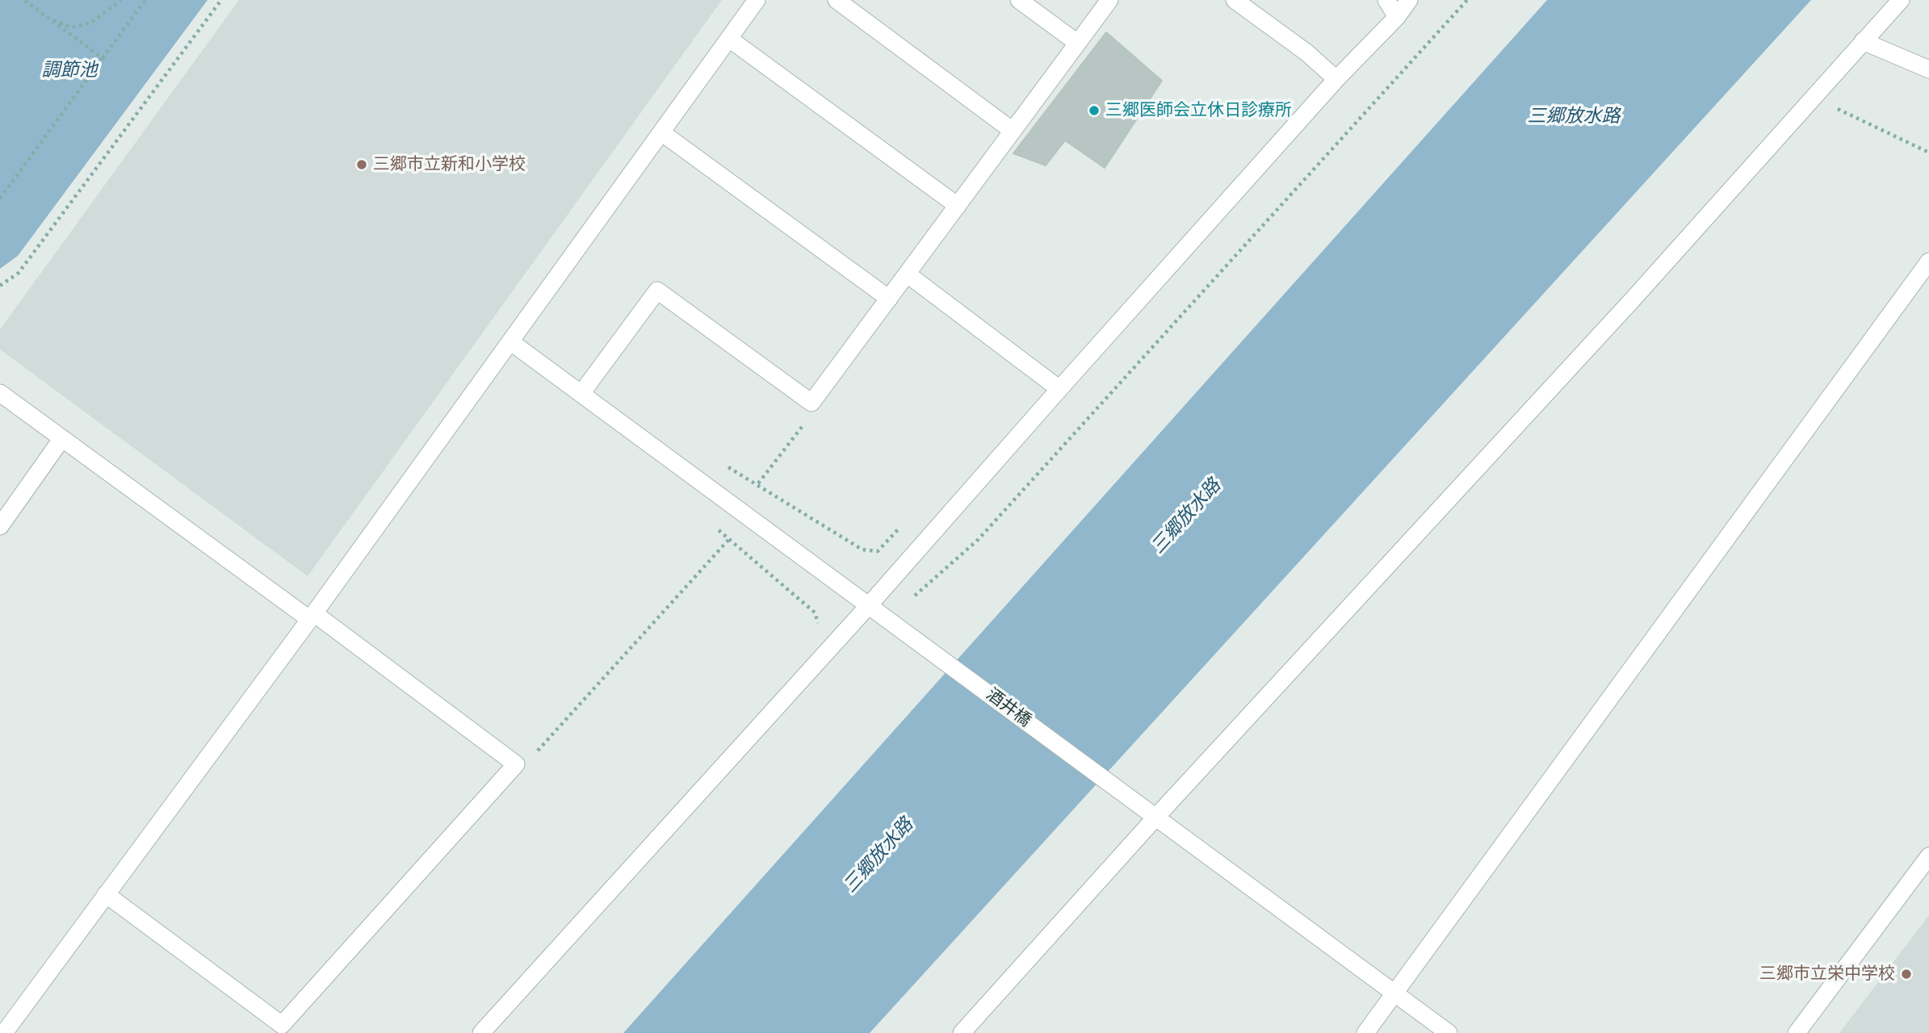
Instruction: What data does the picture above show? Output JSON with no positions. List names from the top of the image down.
{
  "streets": {
    "street": ["酒井橋"]
  },
  "water": ["調節池", "三郷放水路"],
  "places": ["三郷医師会立休日診療所", "三郷市立新和小学校", "三郷市立栄中学校"]
}
